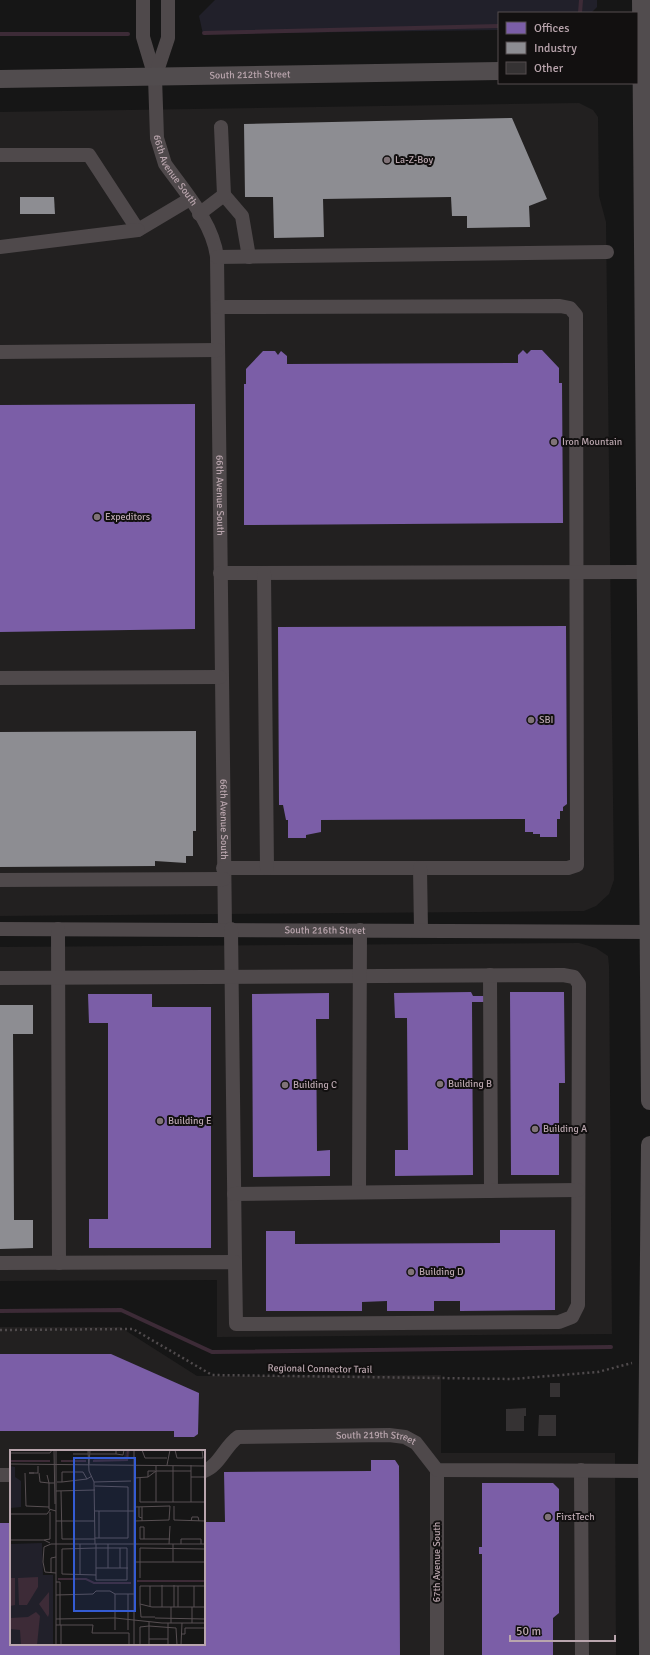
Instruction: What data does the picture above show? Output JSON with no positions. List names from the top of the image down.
{
  "streets": {
    "main road": ["South 212th Street"],
    "street": [
      "66th Avenue South",
      "South 216th Street",
      "South 219th Street",
      "67th Avenue South"
    ],
    "path": ["Regional Connector Trail"]
  },
  "crossings": [
    ["South 212th Street", "66th Avenue South"],
    ["66th Avenue South", "South 216th Street"],
    ["South 219th Street", "67th Avenue South"]
  ],
  "places": [
    "La-Z-Boy",
    "Iron Mountain",
    "Expeditors",
    "SBI",
    "Building B",
    "Building C",
    "Building E",
    "Building A",
    "Building D",
    "FirstTech"
  ],
  "legend": ["Offices", "Industry", "Other"],
  "scale_bar": "50 m"
}
